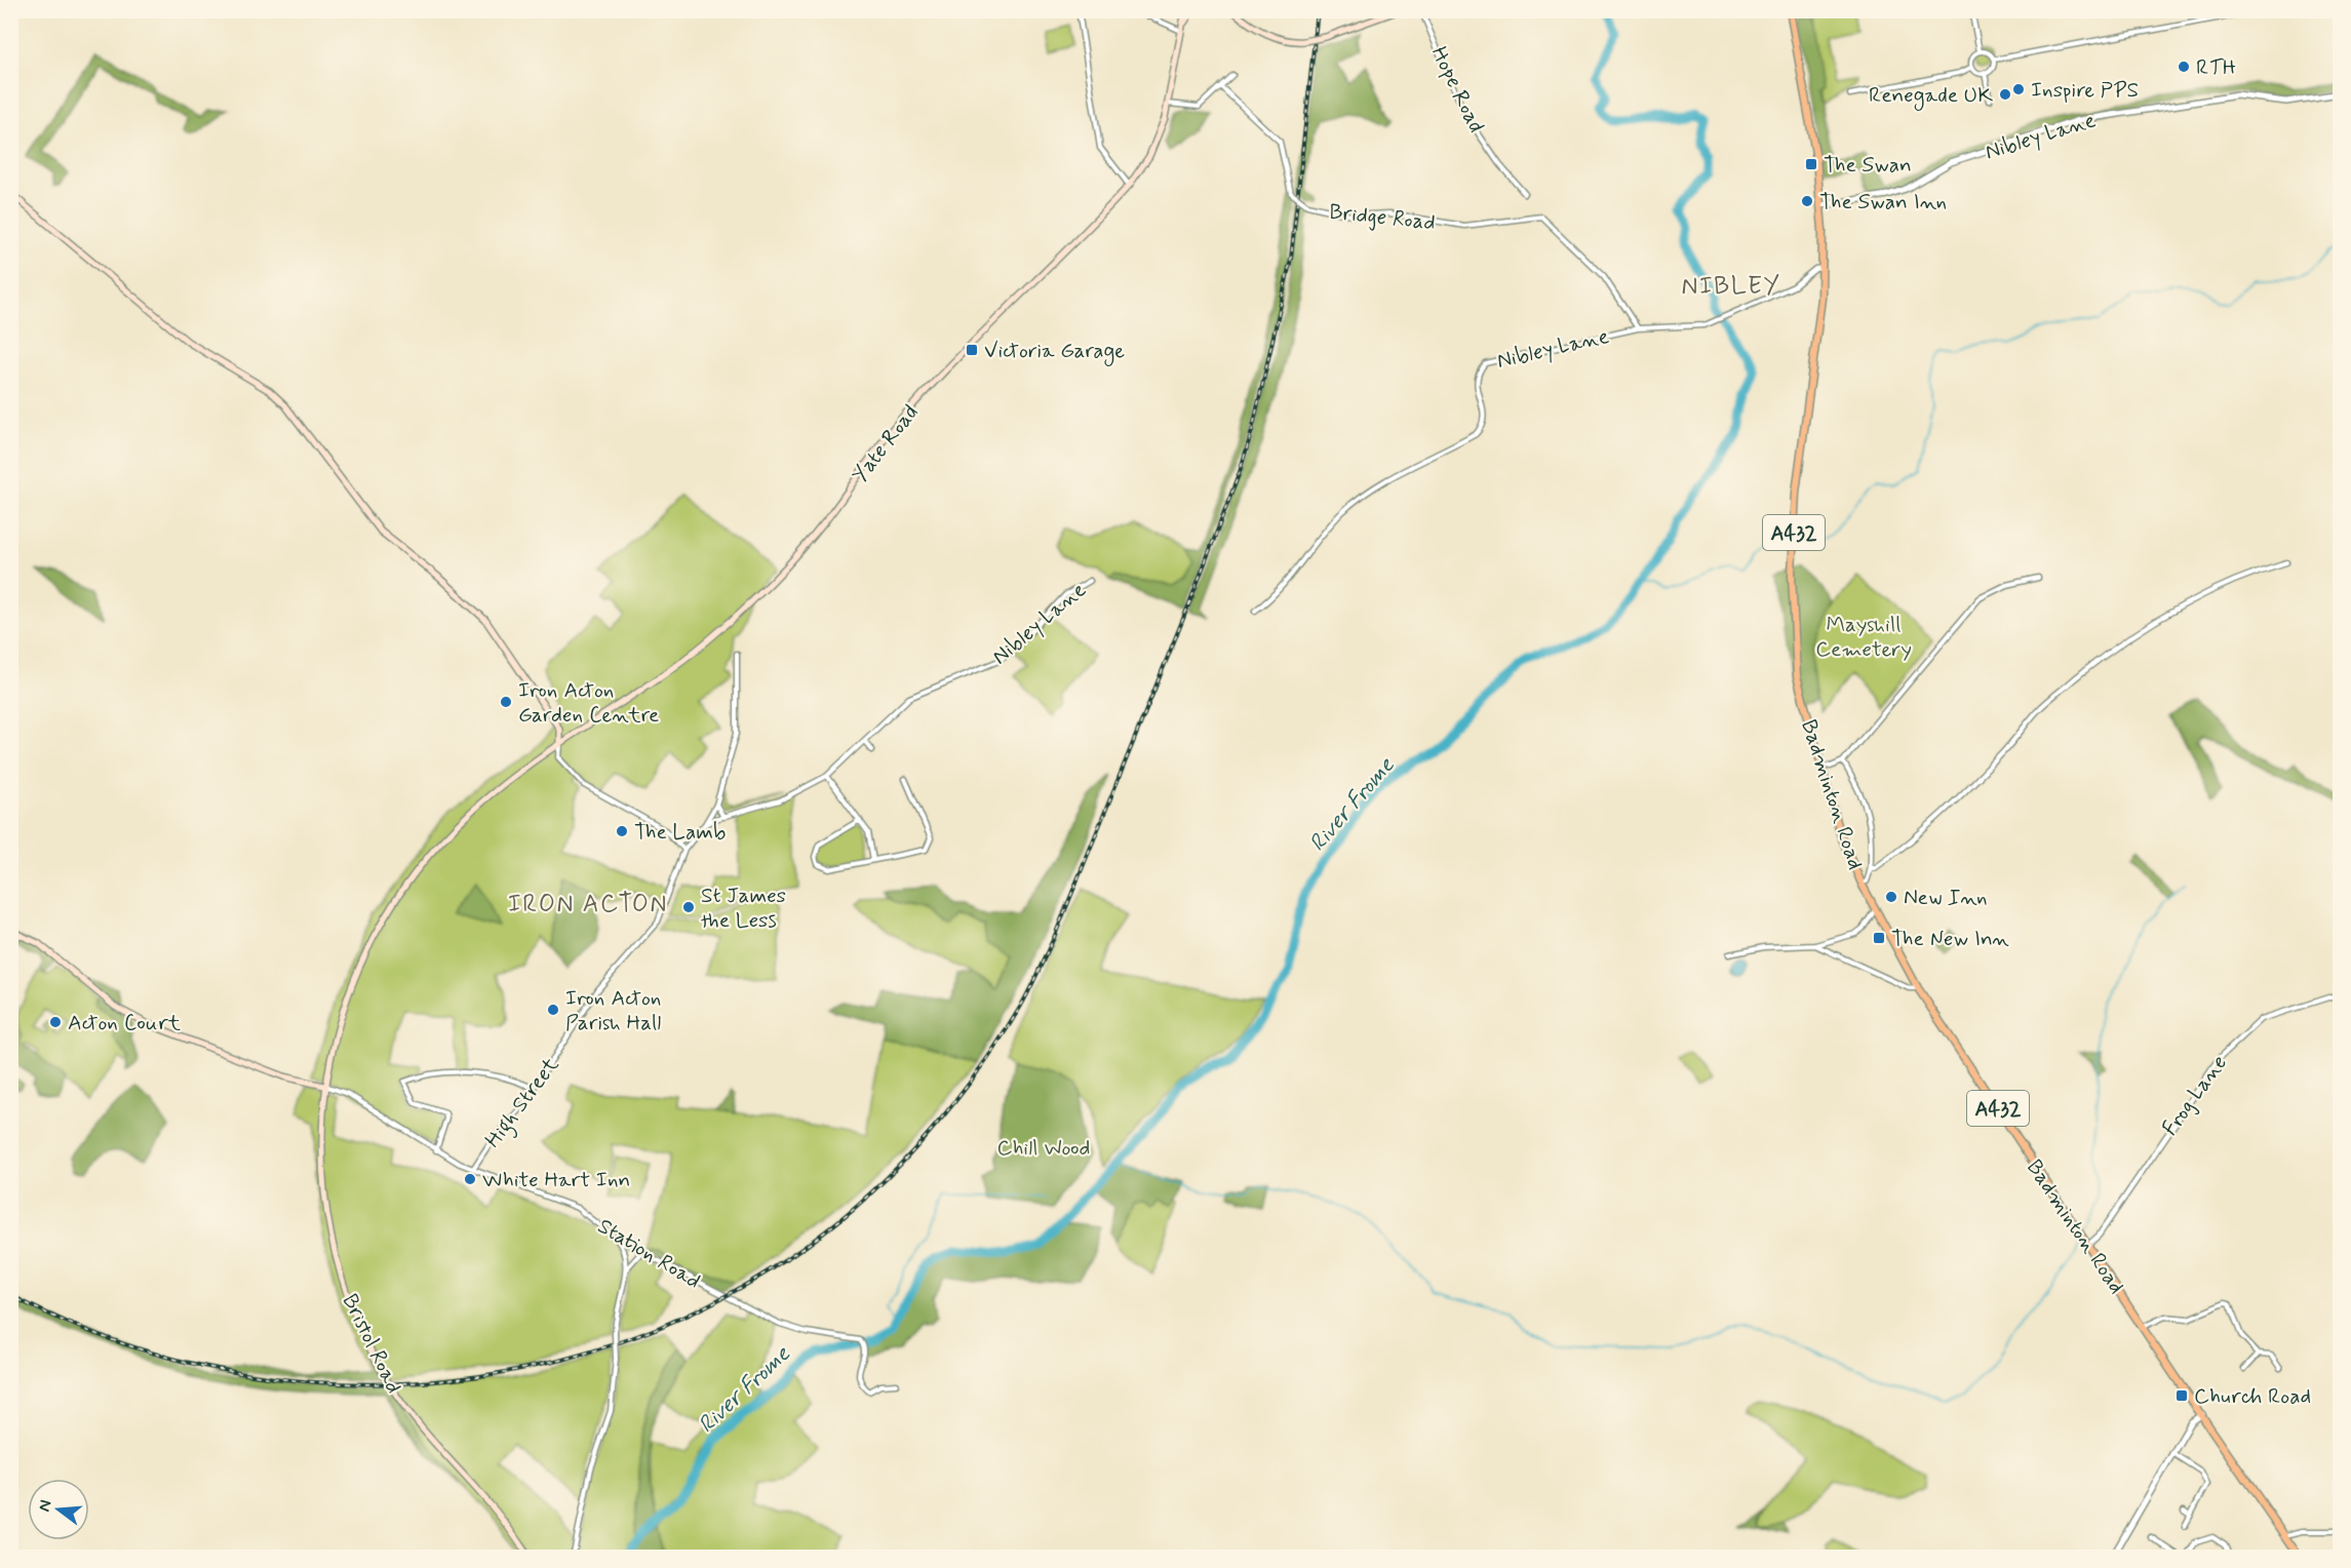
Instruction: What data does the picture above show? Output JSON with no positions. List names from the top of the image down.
{
  "streets": {
    "main road": [
      "Yate Road",
      "A432",
      "Badminton Road",
      "Bristol Road"
    ],
    "street": [
      "Hope Road",
      "Nibley Lane",
      "Bridge Road",
      "Frog Lane",
      "High Street",
      "Station Road"
    ]
  },
  "crossings": [
    ["Nibley Lane", "Bridge Road"],
    ["Nibley Lane", "Badminton Road"],
    ["Nibley Lane", "High Street"],
    ["Yate Road", "Station Road"],
    ["Yate Road", "Bristol Road"],
    ["Badminton Road", "Frog Lane"],
    ["High Street", "Station Road"],
    ["Station Road", "Bristol Road"]
  ],
  "districts": ["NIBLEY", "IRON ACTON"],
  "water": ["River Frome"],
  "parks": ["Mayshill Cemetery", "Chill Wood"],
  "places": {
    "other": [
      "RTH",
      "Inspire PPS",
      "Renegade UK",
      "The Swan Inn",
      "Iron Acton Garden Centre",
      "The Lamb",
      "New Inn",
      "St James the Less",
      "Iron Acton Parish Hall",
      "Acton Court",
      "White Hart Inn"
    ],
    "transit": [
      "The Swan",
      "Victoria Garage",
      "The New Inn",
      "Church Road"
    ]
  },
  "north": "left"
}
